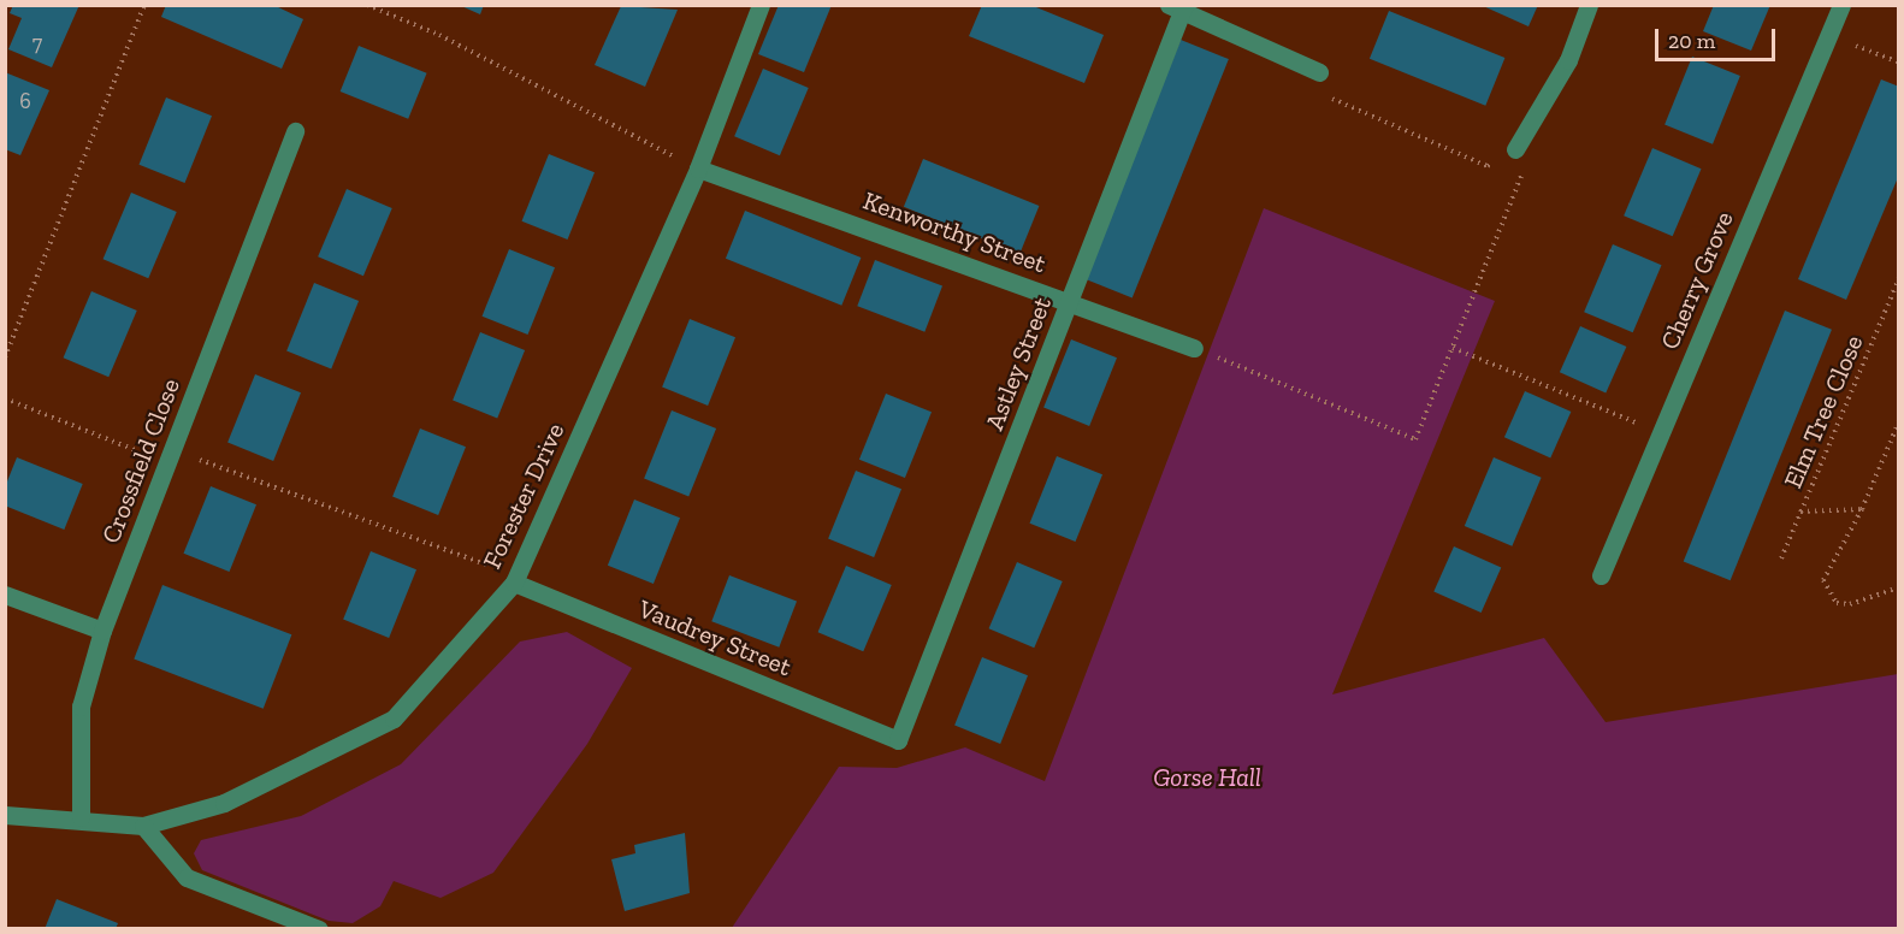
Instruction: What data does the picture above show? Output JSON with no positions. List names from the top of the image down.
{
  "streets": {
    "street": [
      "Kenworthy Street",
      "Cherry Grove",
      "Astley Street",
      "Crossfield Close",
      "Forester Drive",
      "Vaudrey Street"
    ],
    "path": ["Elm Tree Close"]
  },
  "crossings": [
    ["Kenworthy Street", "Astley Street"],
    ["Kenworthy Street", "Forester Drive"],
    ["Astley Street", "Vaudrey Street"],
    ["Crossfield Close", "Forester Drive"],
    ["Forester Drive", "Vaudrey Street"]
  ],
  "parks": ["Gorse Hall"],
  "house_numbers": ["7", "6"],
  "scale_bar": "20 m"
}
